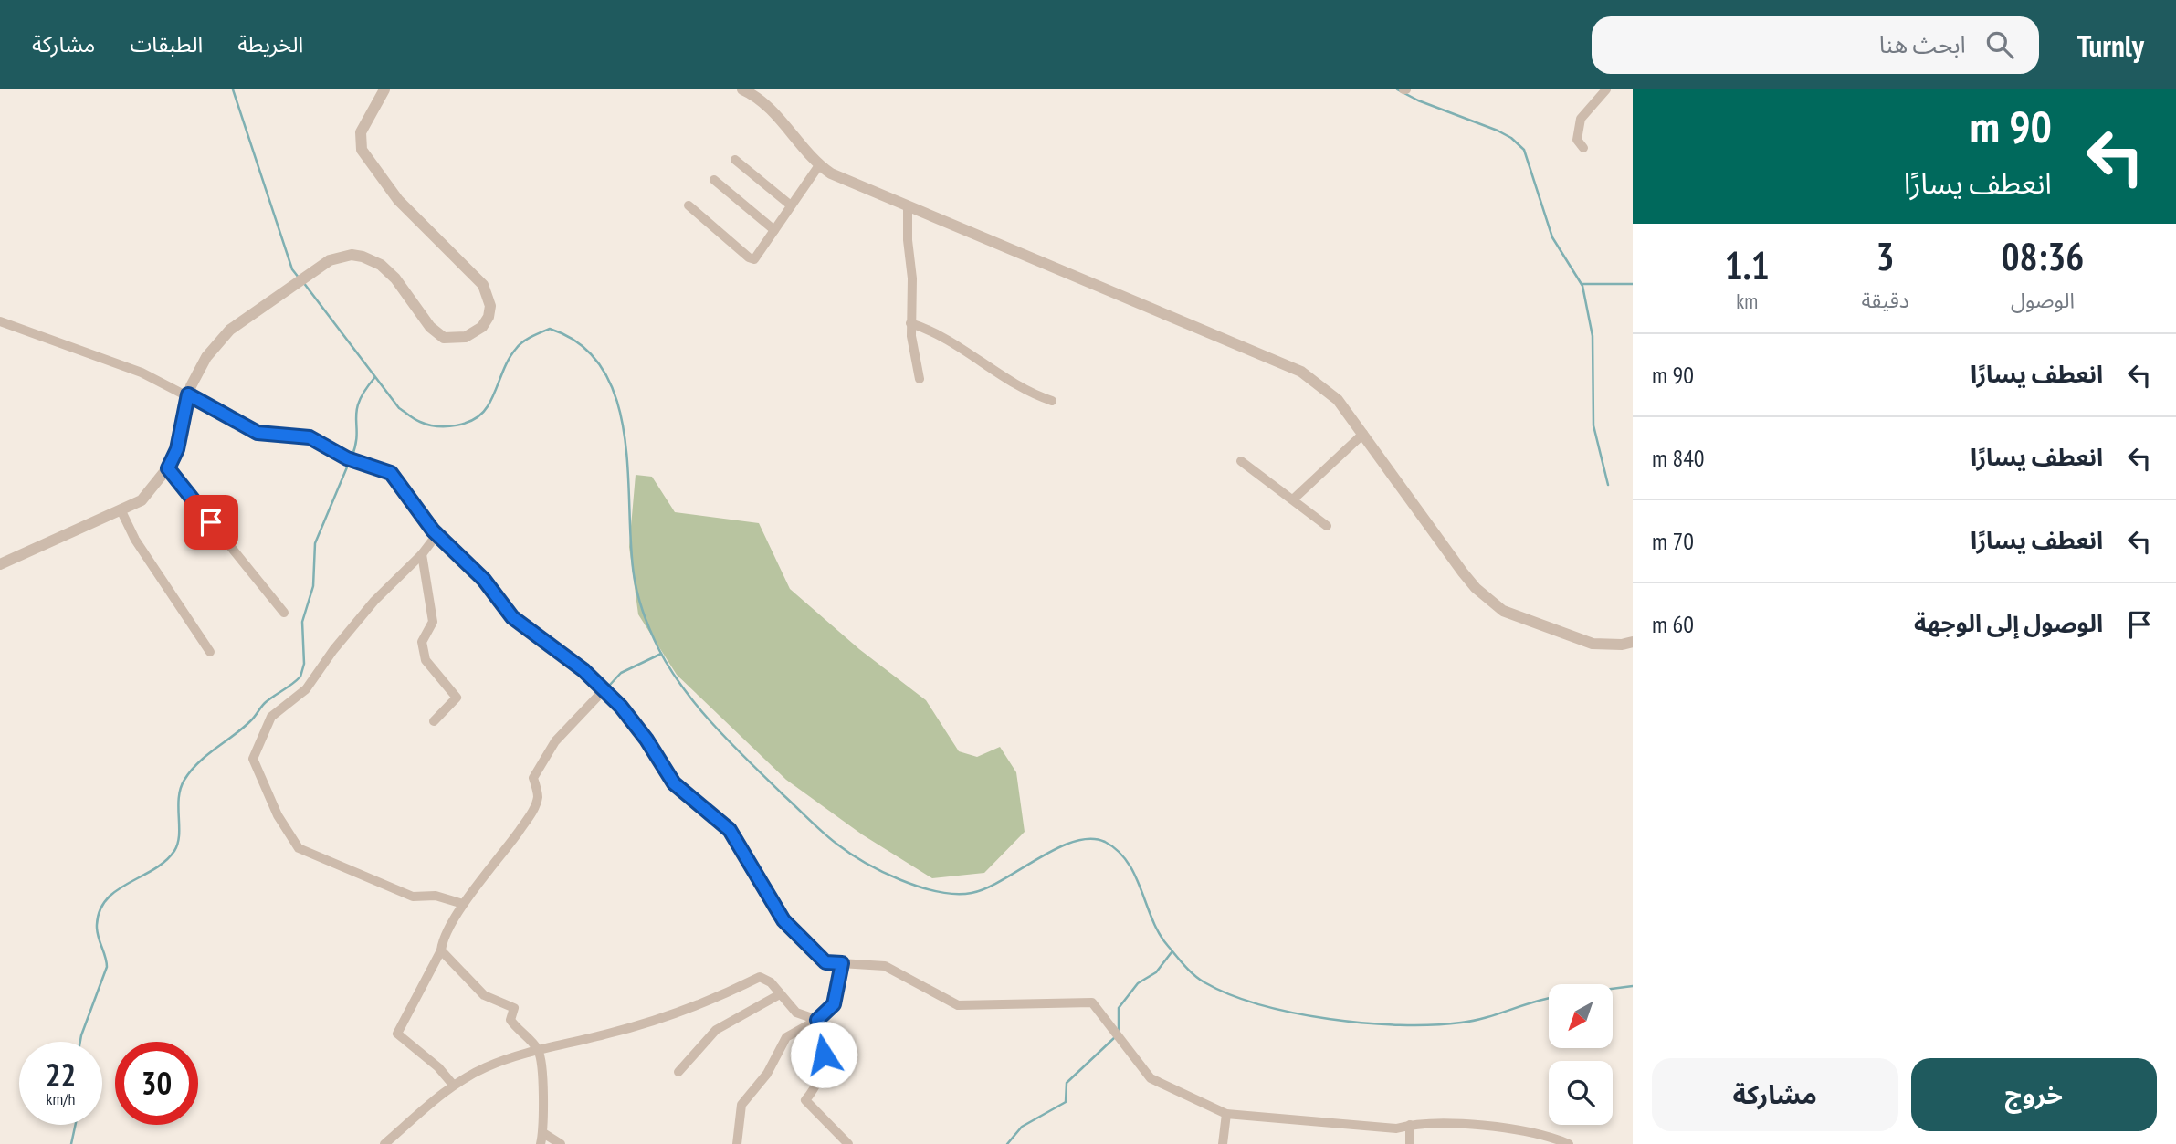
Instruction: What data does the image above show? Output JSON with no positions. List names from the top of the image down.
{
  "north": "bottom left",
  "page": {
    "header": "Turnly",
    "search": "ابحث هنا",
    "nav": ["الخريطة", "الطبقات", "مشاركة"],
    "turn": ["90 m", "انعطف يسارًا"],
    "eta": [
      "08:36",
      "الوصول",
      "3",
      "دقيقة",
      "1.1",
      "km"
    ],
    "list": [
      {
        "name": "انعطف يسارًا",
        "value": "90 m"
      },
      {
        "name": "انعطف يسارًا",
        "value": "840 m"
      },
      {
        "name": "انعطف يسارًا",
        "value": "70 m"
      },
      {
        "name": "الوصول إلى الوجهة",
        "value": "60 m"
      }
    ],
    "speed": "22 km/h",
    "limit": "30",
    "buttons": ["خروج", "مشاركة"]
  }
}
